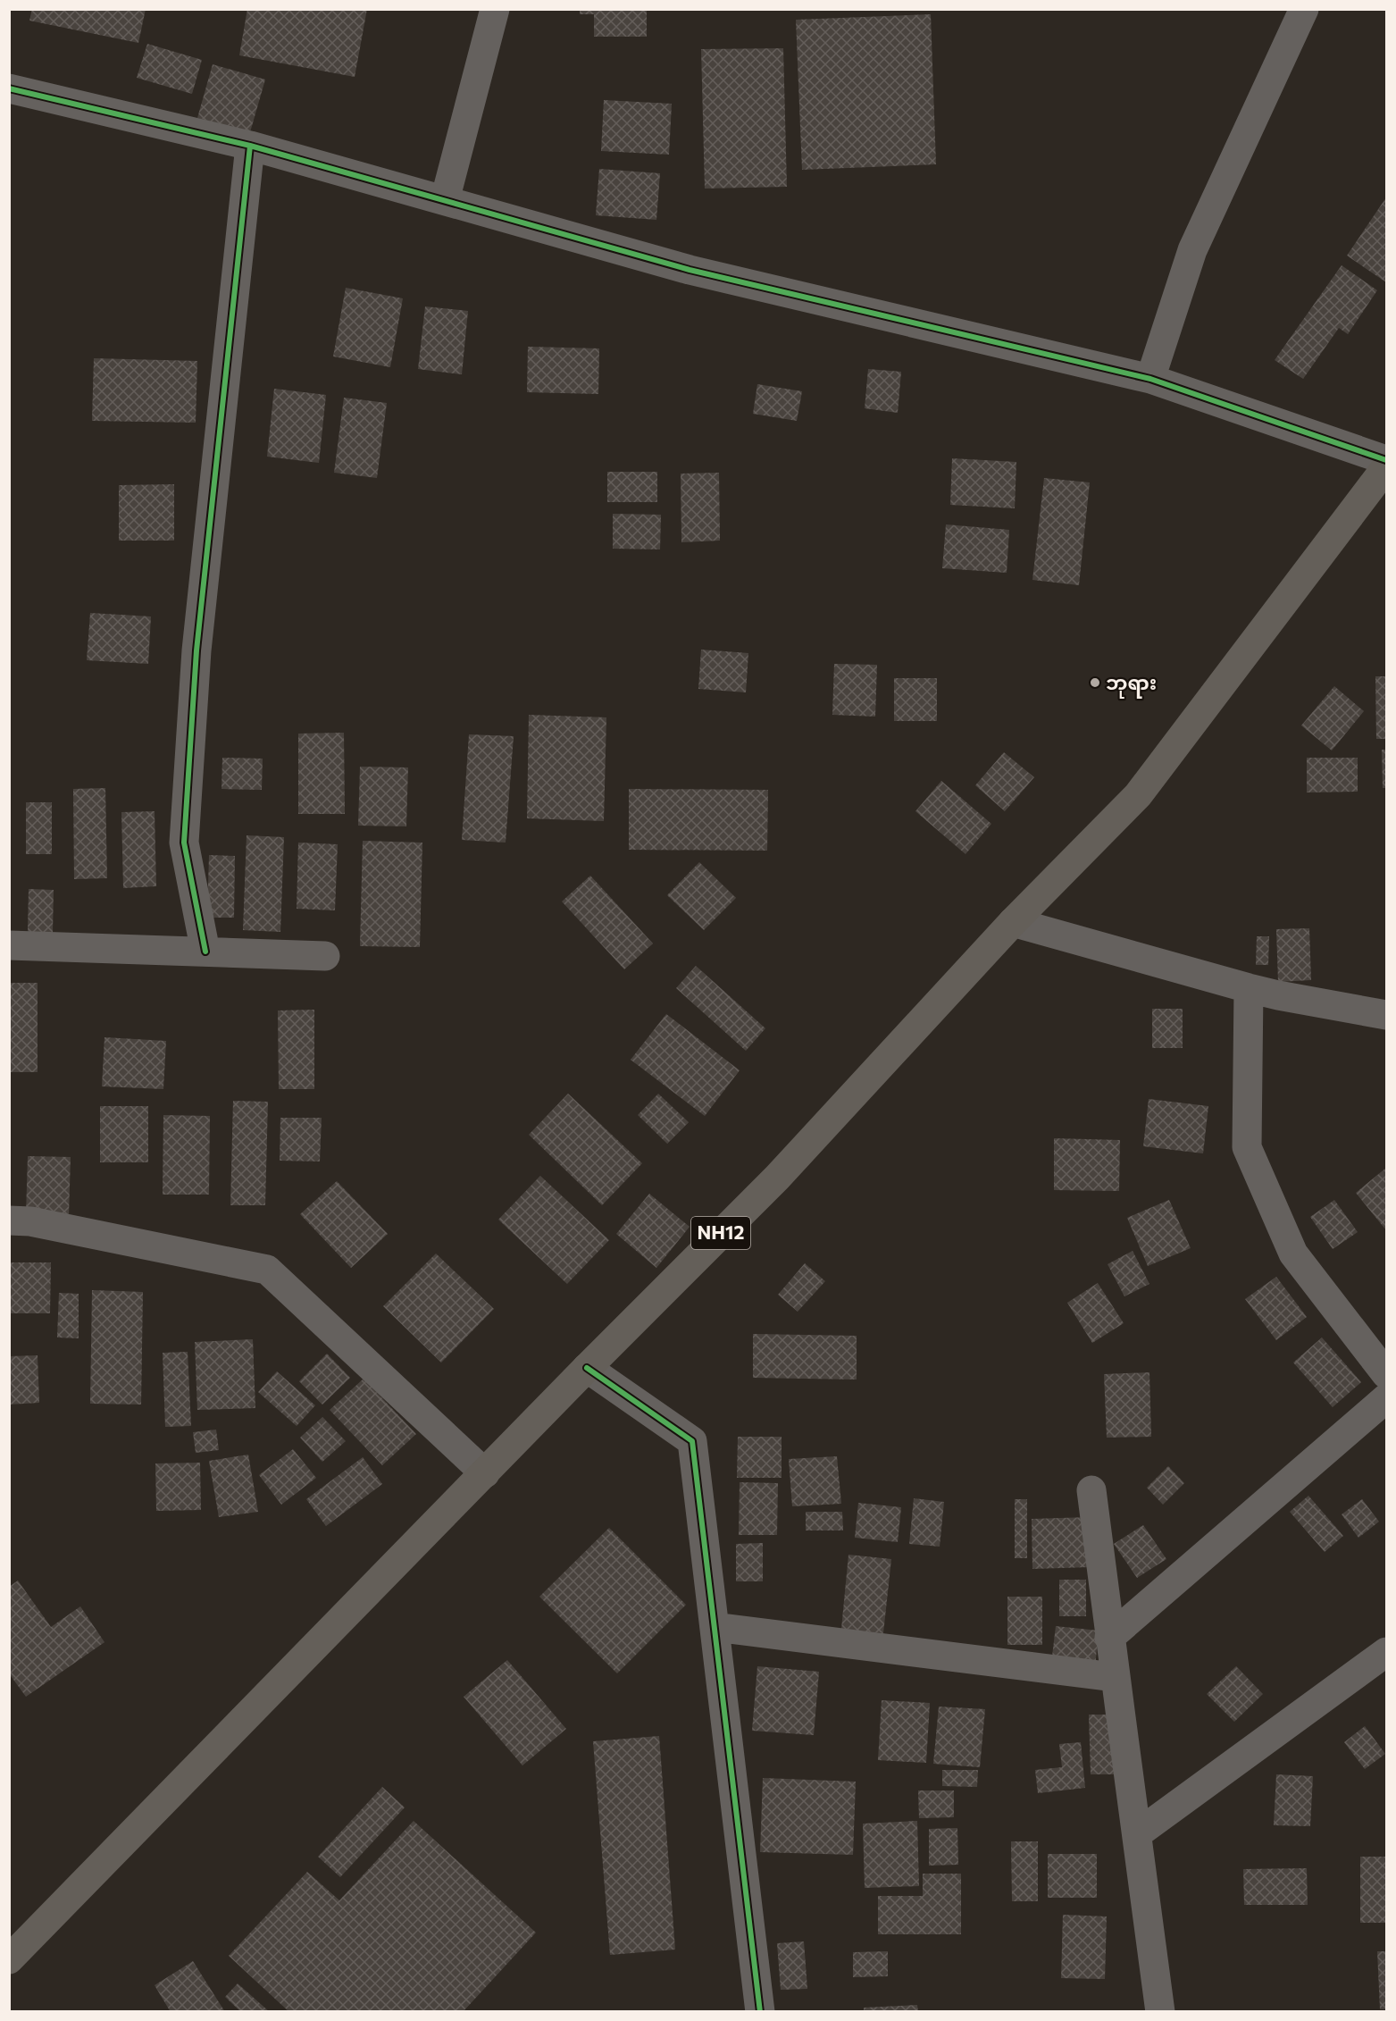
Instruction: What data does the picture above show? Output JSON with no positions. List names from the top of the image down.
{
  "streets": {
    "highway": ["NH12"]
  },
  "places": ["ဘုရား"]
}
